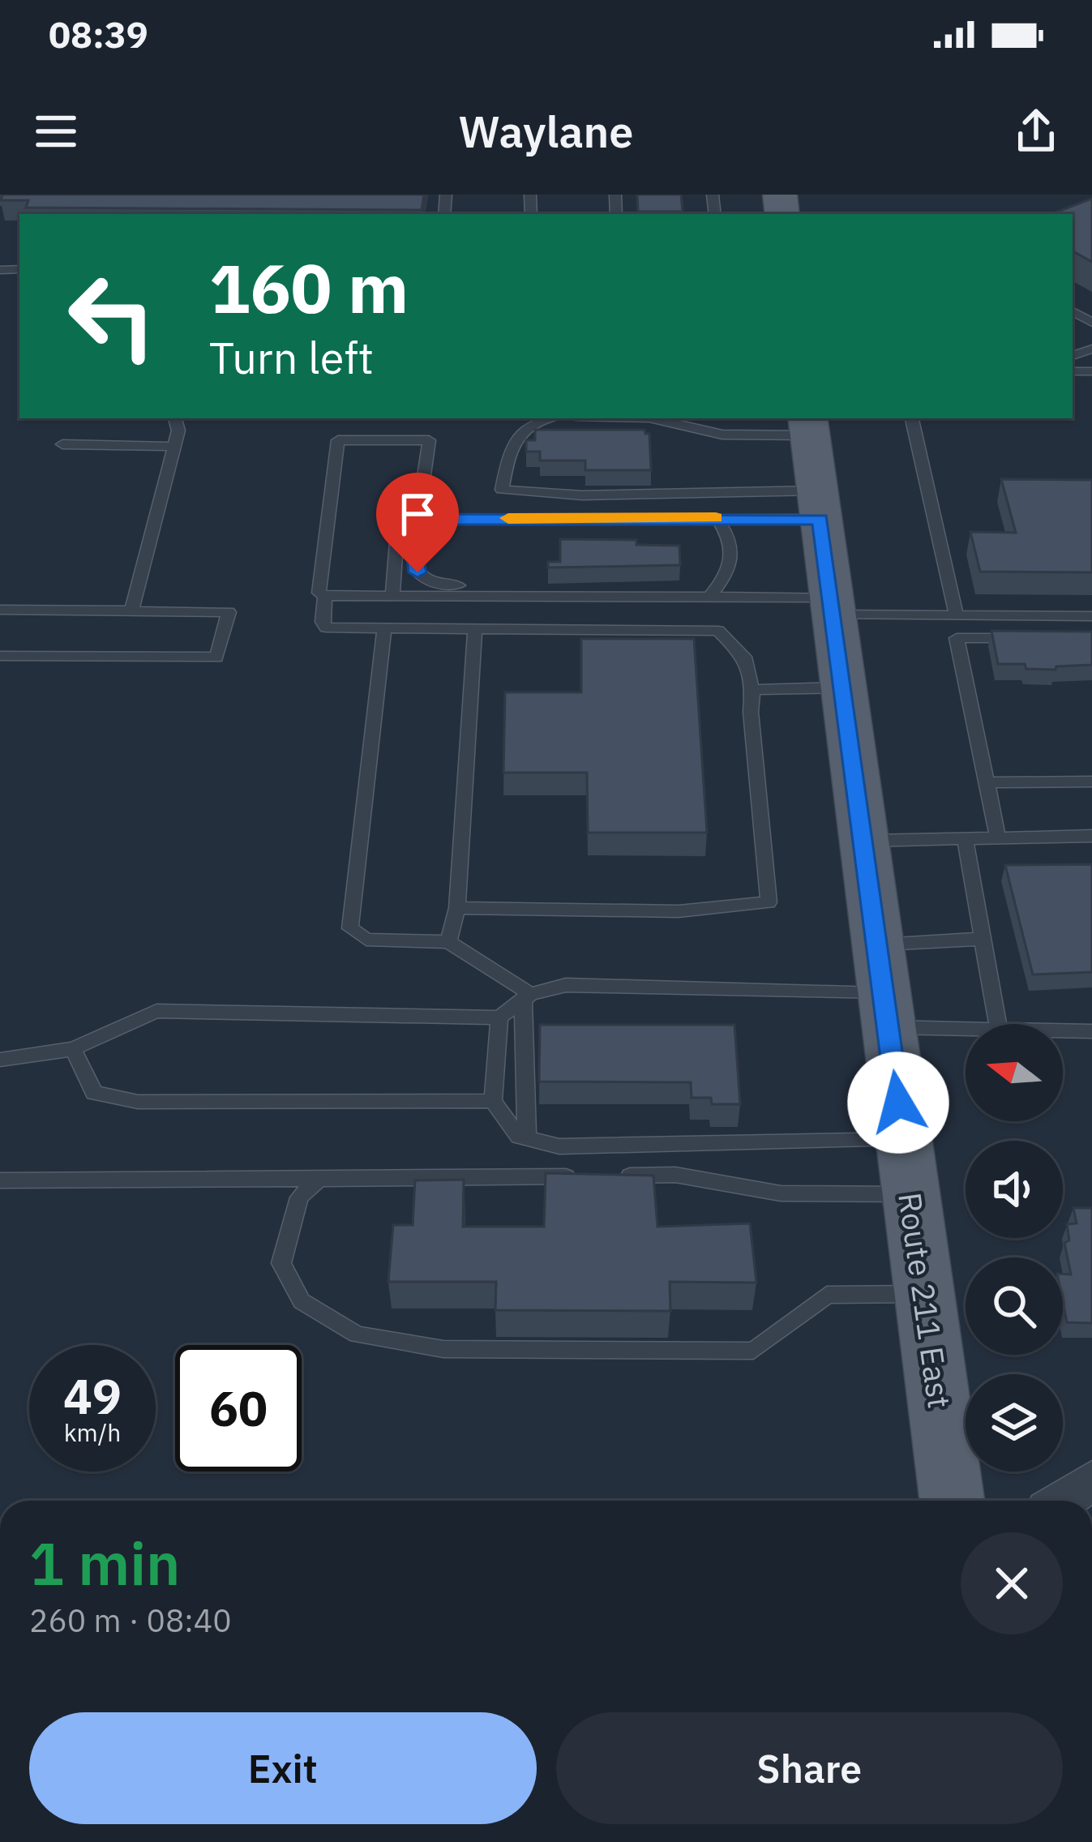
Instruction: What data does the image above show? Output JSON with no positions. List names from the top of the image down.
{
  "streets": {
    "main road": ["Route 211 East"]
  },
  "north": "left",
  "page": {
    "status": "08:39",
    "header": "Waylane",
    "turn": ["160 m", "Turn left"],
    "speed": "49 km/h",
    "limit": "60",
    "heading": ["1 min", "260 m · 08:40"],
    "buttons": ["Exit", "Share"]
  }
}
